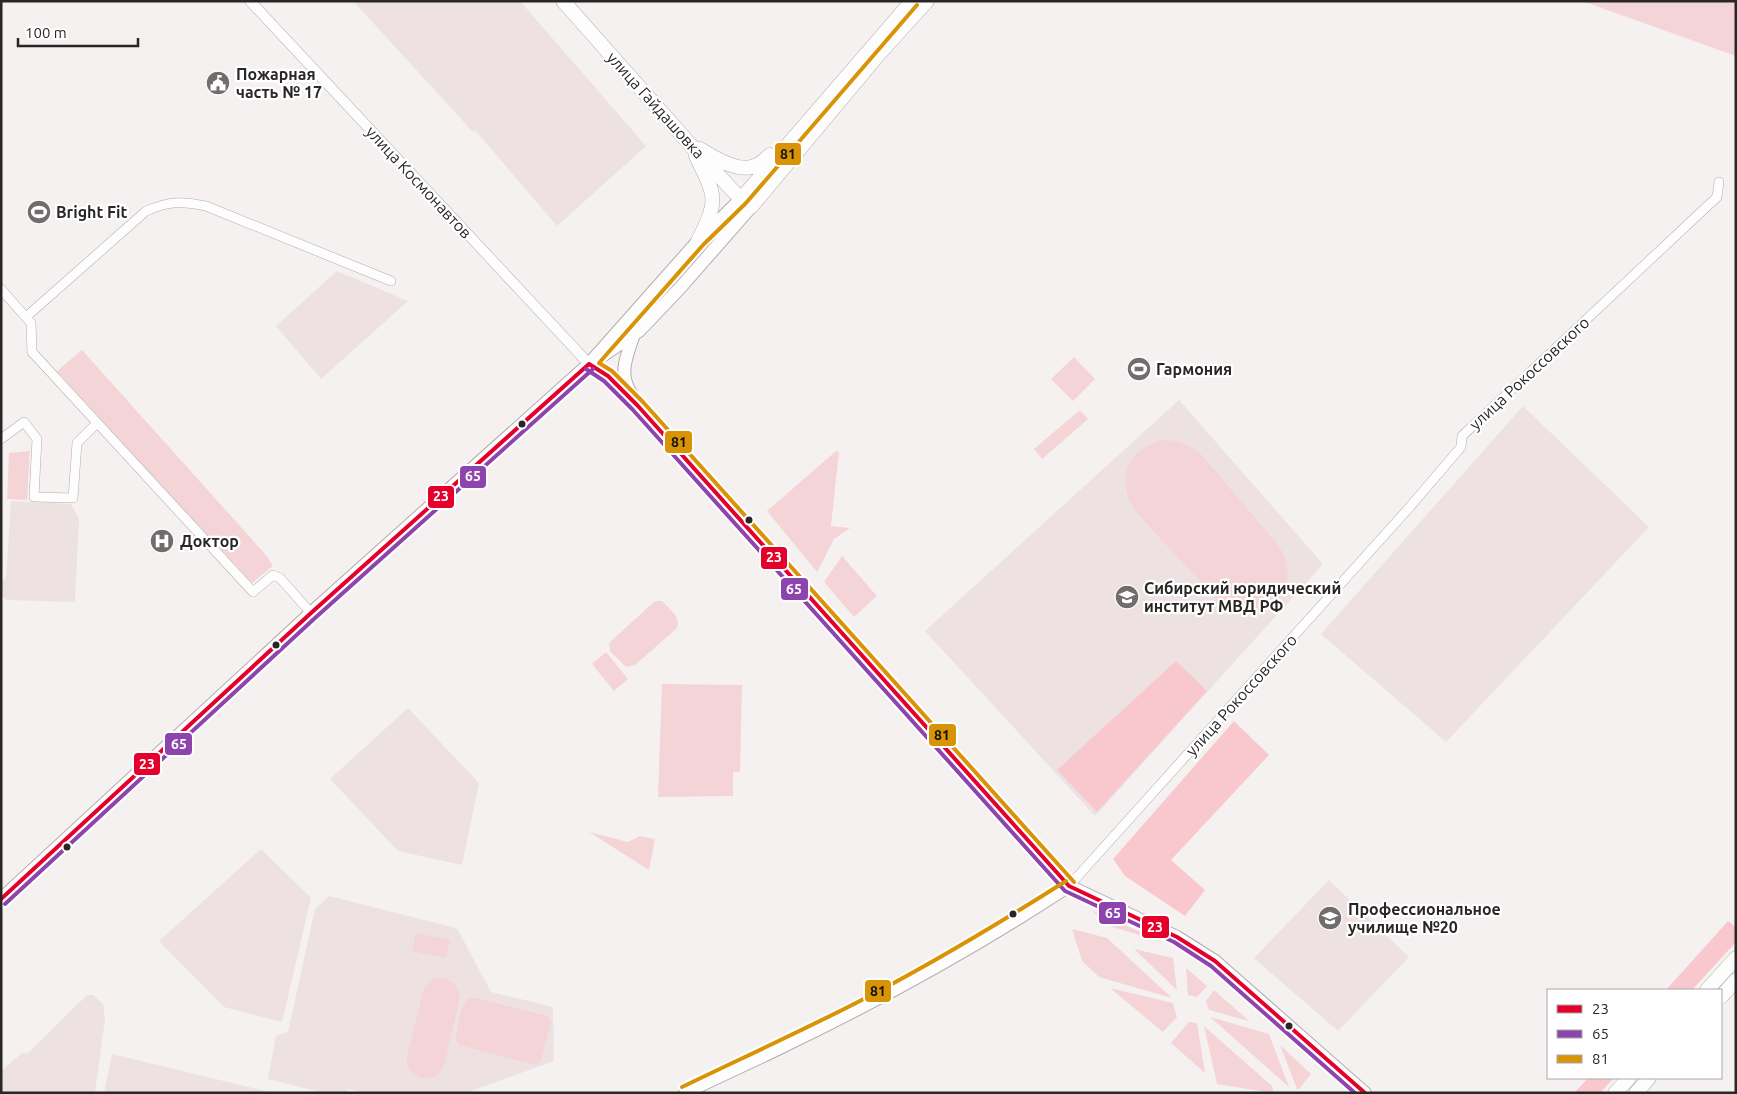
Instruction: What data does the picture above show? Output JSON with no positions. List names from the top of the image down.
{
  "streets": {
    "main road": ["улица Гайдашовка"],
    "street": ["улица Космонавтов", "улица Рокоссовского"]
  },
  "places": {
    "public building": ["Пожарная часть № 17"],
    "sports": ["Bright Fit", "Гармония"],
    "hospital": ["Доктор"],
    "school or university": ["Сибирский юридический институт МВД РФ", "Профессиональное училище №20"]
  },
  "lines": ["transit line 81", "transit line 23", "transit line 65"],
  "legend": ["23", "65", "81"],
  "scale_bar": "100 m"
}
